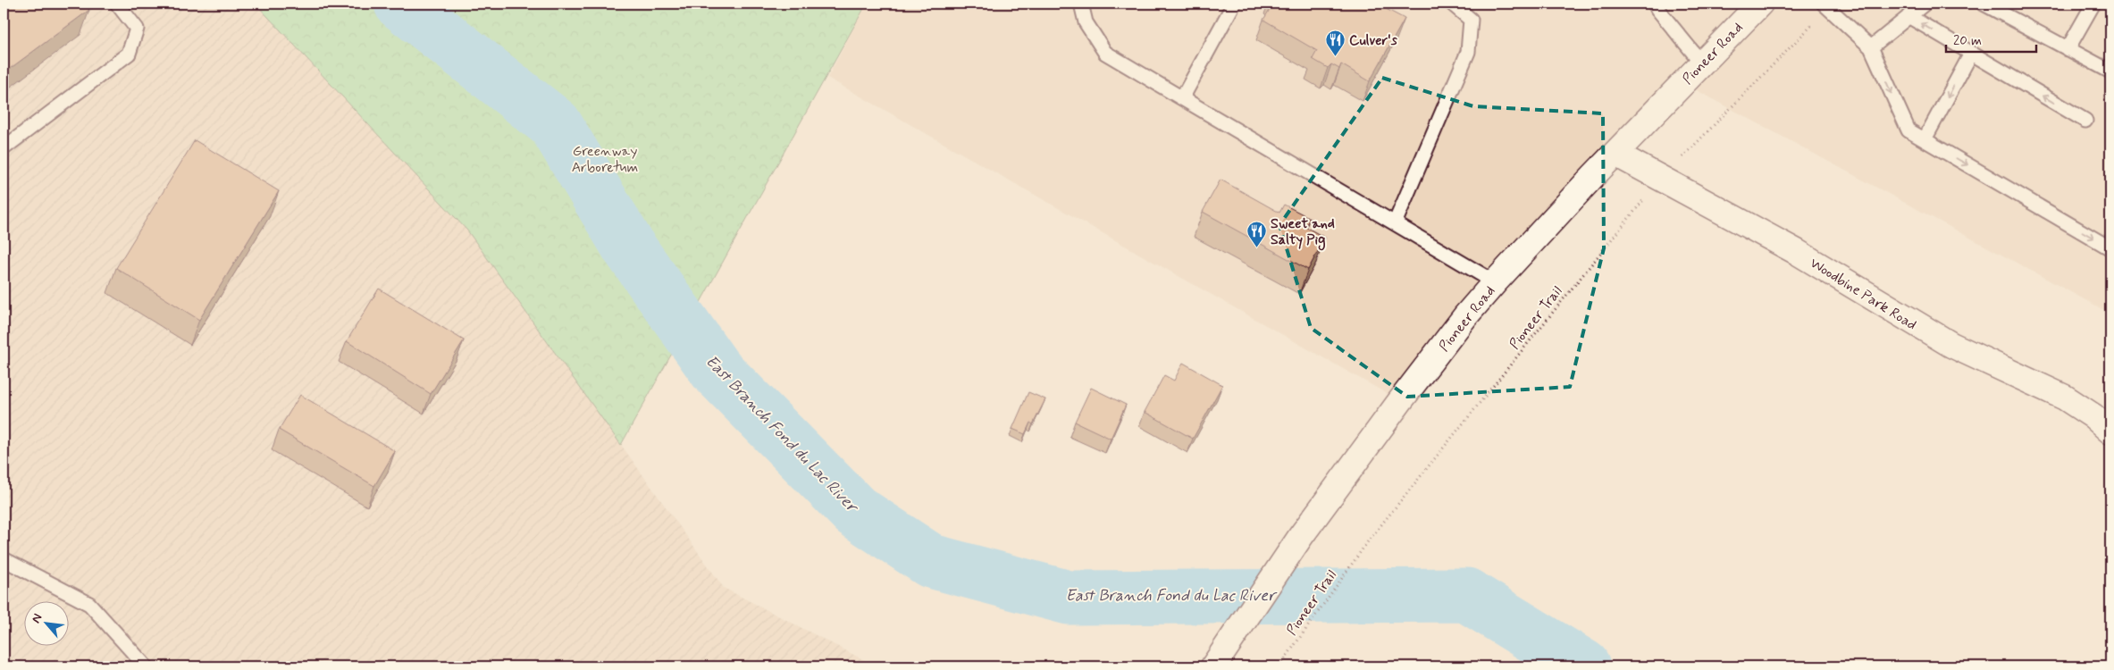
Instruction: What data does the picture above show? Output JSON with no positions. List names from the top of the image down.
{
  "streets": {
    "main road": ["Pioneer Road", "Woodbine Park Road"],
    "path": ["Pioneer Trail"]
  },
  "crossings": [
    ["Pioneer Road", "Woodbine Park Road"],
    ["Woodbine Park Road", "Pioneer Trail"]
  ],
  "water": ["East Branch Fond du Lac River"],
  "parks": ["Greenway Arboretum"],
  "places": {
    "restaurant": ["Culver's", "Sweet and Salty Pig"]
  },
  "scale_bar": "20 m",
  "north": "top left"
}
